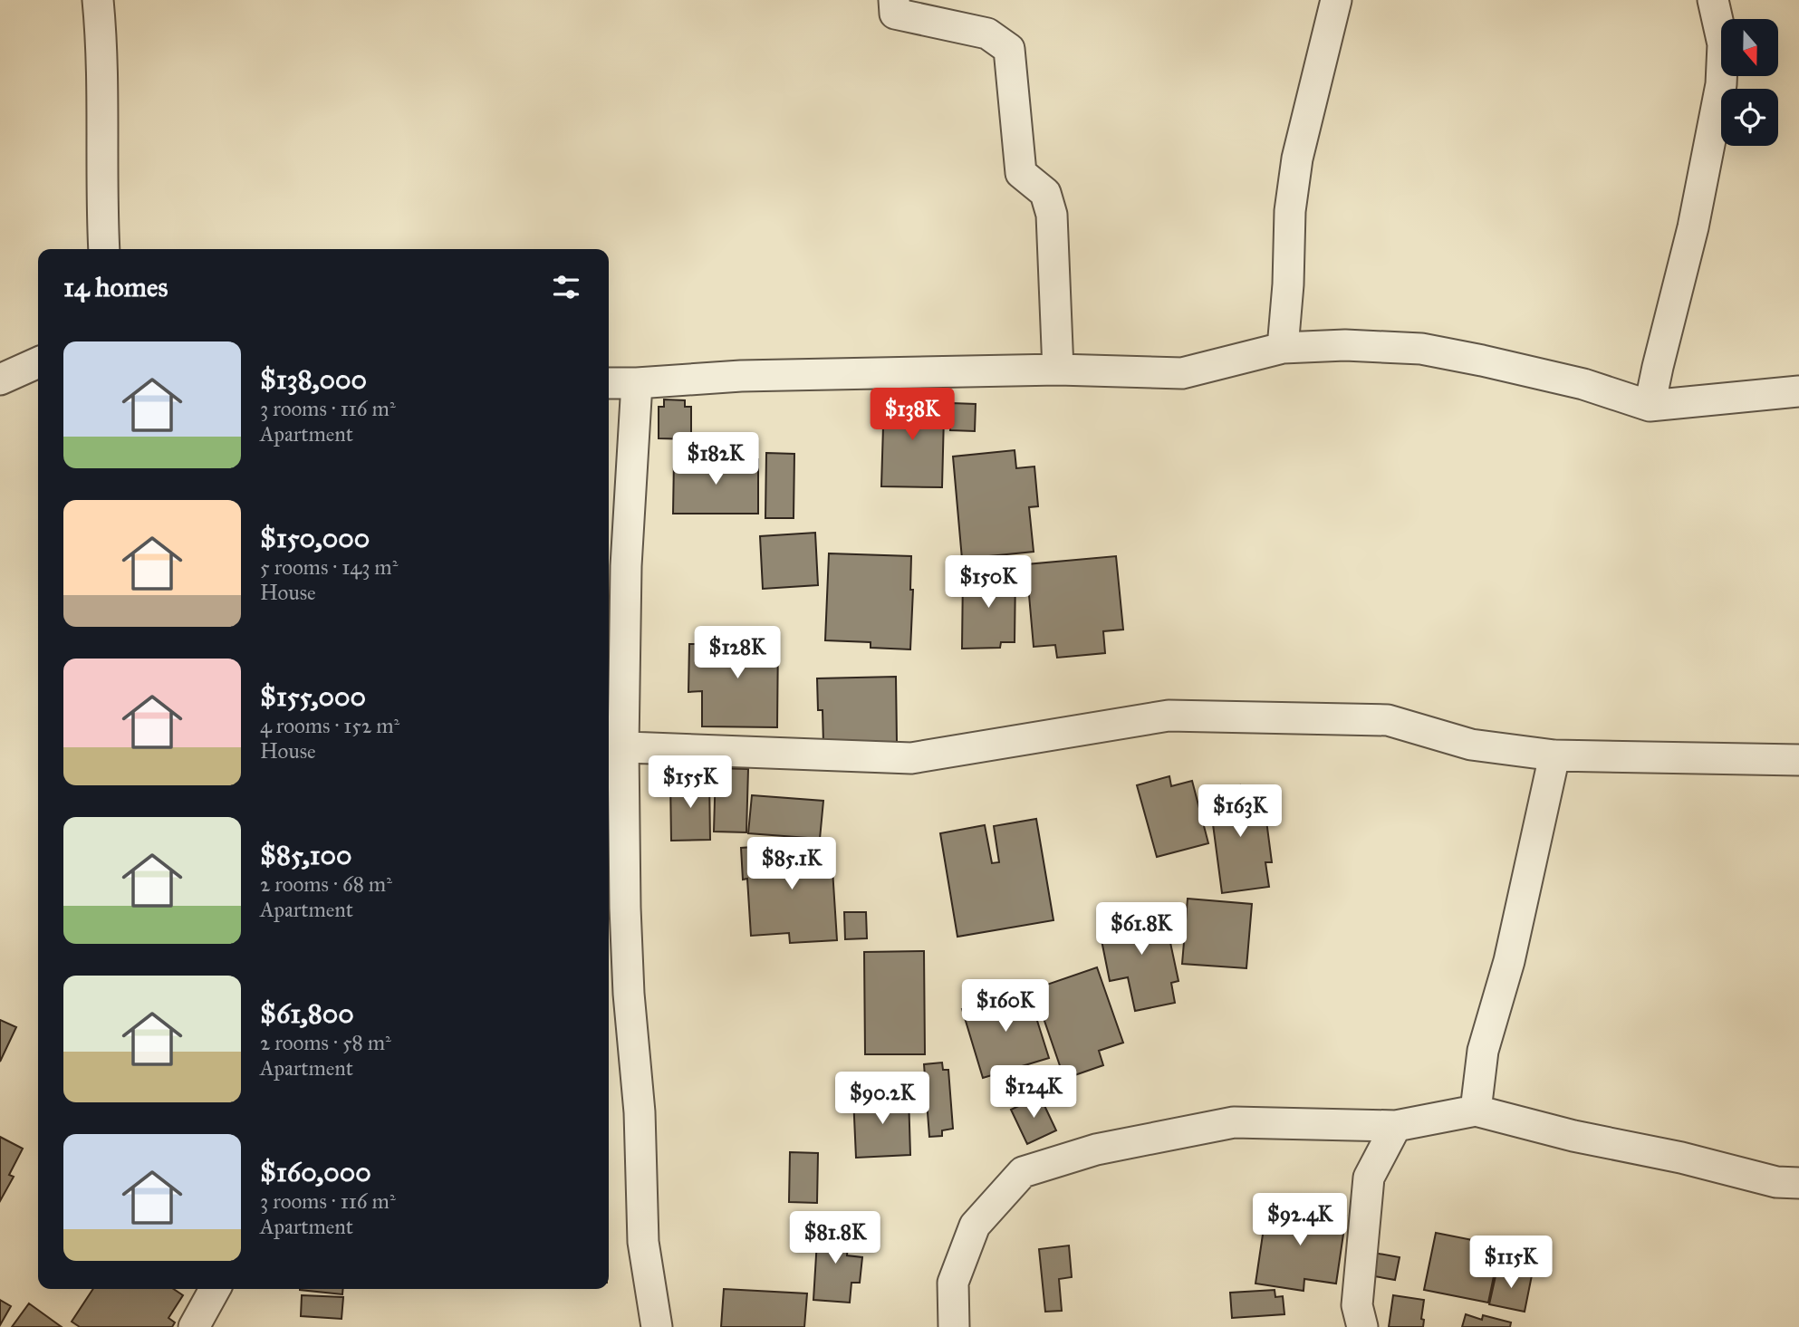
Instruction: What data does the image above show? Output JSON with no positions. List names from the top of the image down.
{
  "north": "bottom",
  "page": {
    "heading": "14 homes",
    "list": [
      {
        "name": "$138,000",
        "note": "3 rooms · 116 m² · Apartment"
      },
      {
        "name": "$150,000",
        "note": "5 rooms · 143 m² · House"
      },
      {
        "name": "$155,000",
        "note": "4 rooms · 152 m² · House"
      },
      {
        "name": "$85,100",
        "note": "2 rooms · 68 m² · Apartment"
      },
      {
        "name": "$61,800",
        "note": "2 rooms · 58 m² · Apartment"
      },
      {
        "name": "$160,000",
        "note": "3 rooms · 116 m² · Apartment"
      }
    ],
    "price": [
      "$138K",
      "$182K",
      "$150K",
      "$128K",
      "$155K",
      "$163K",
      "$85.1K",
      "$61.8K",
      "$160K",
      "$124K",
      "$90.2K",
      "$92.4K",
      "$81.8K",
      "$115K"
    ]
  }
}
